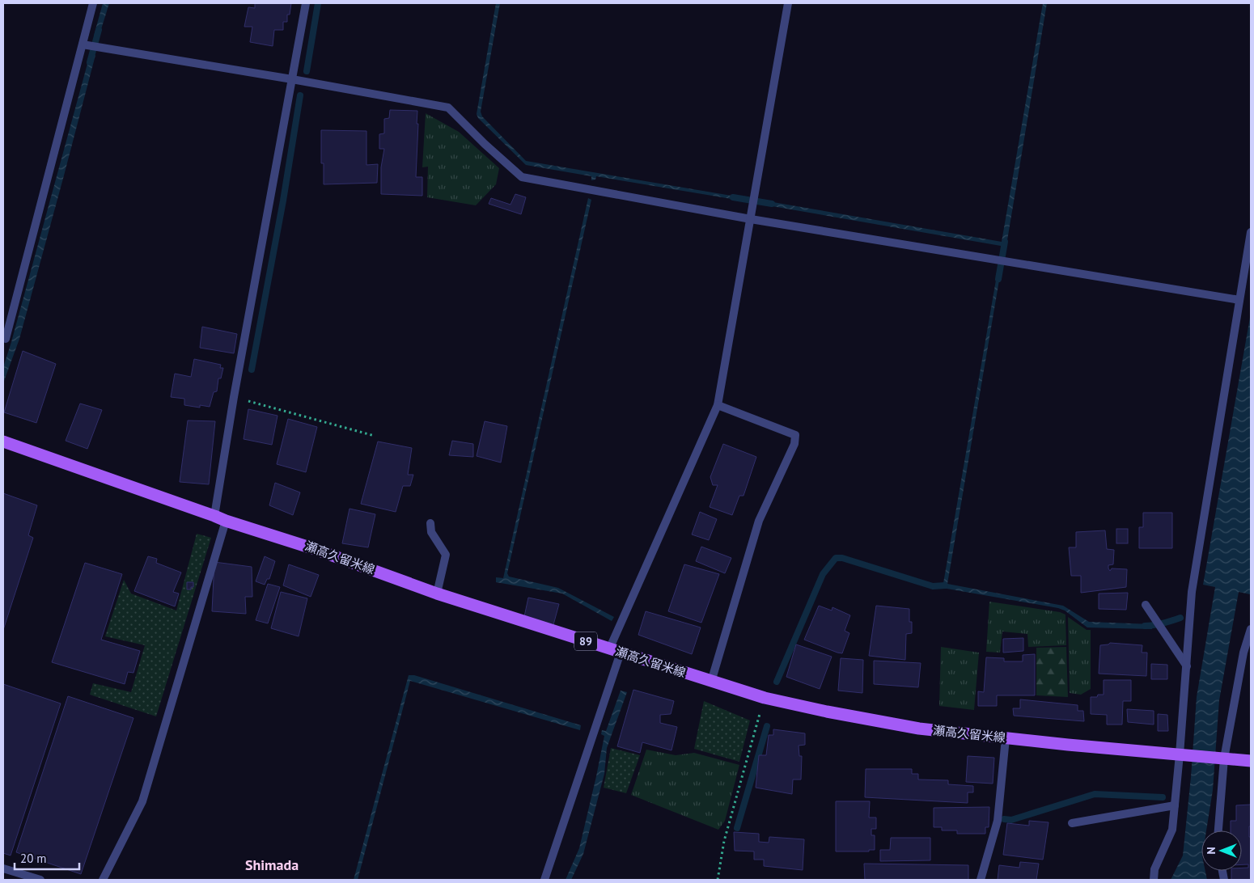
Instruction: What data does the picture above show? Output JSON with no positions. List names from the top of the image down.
{
  "streets": {
    "main road": ["瀬高久留米線", "89"]
  },
  "districts": ["Shimada"],
  "scale_bar": "20 m",
  "north": "left"
}
